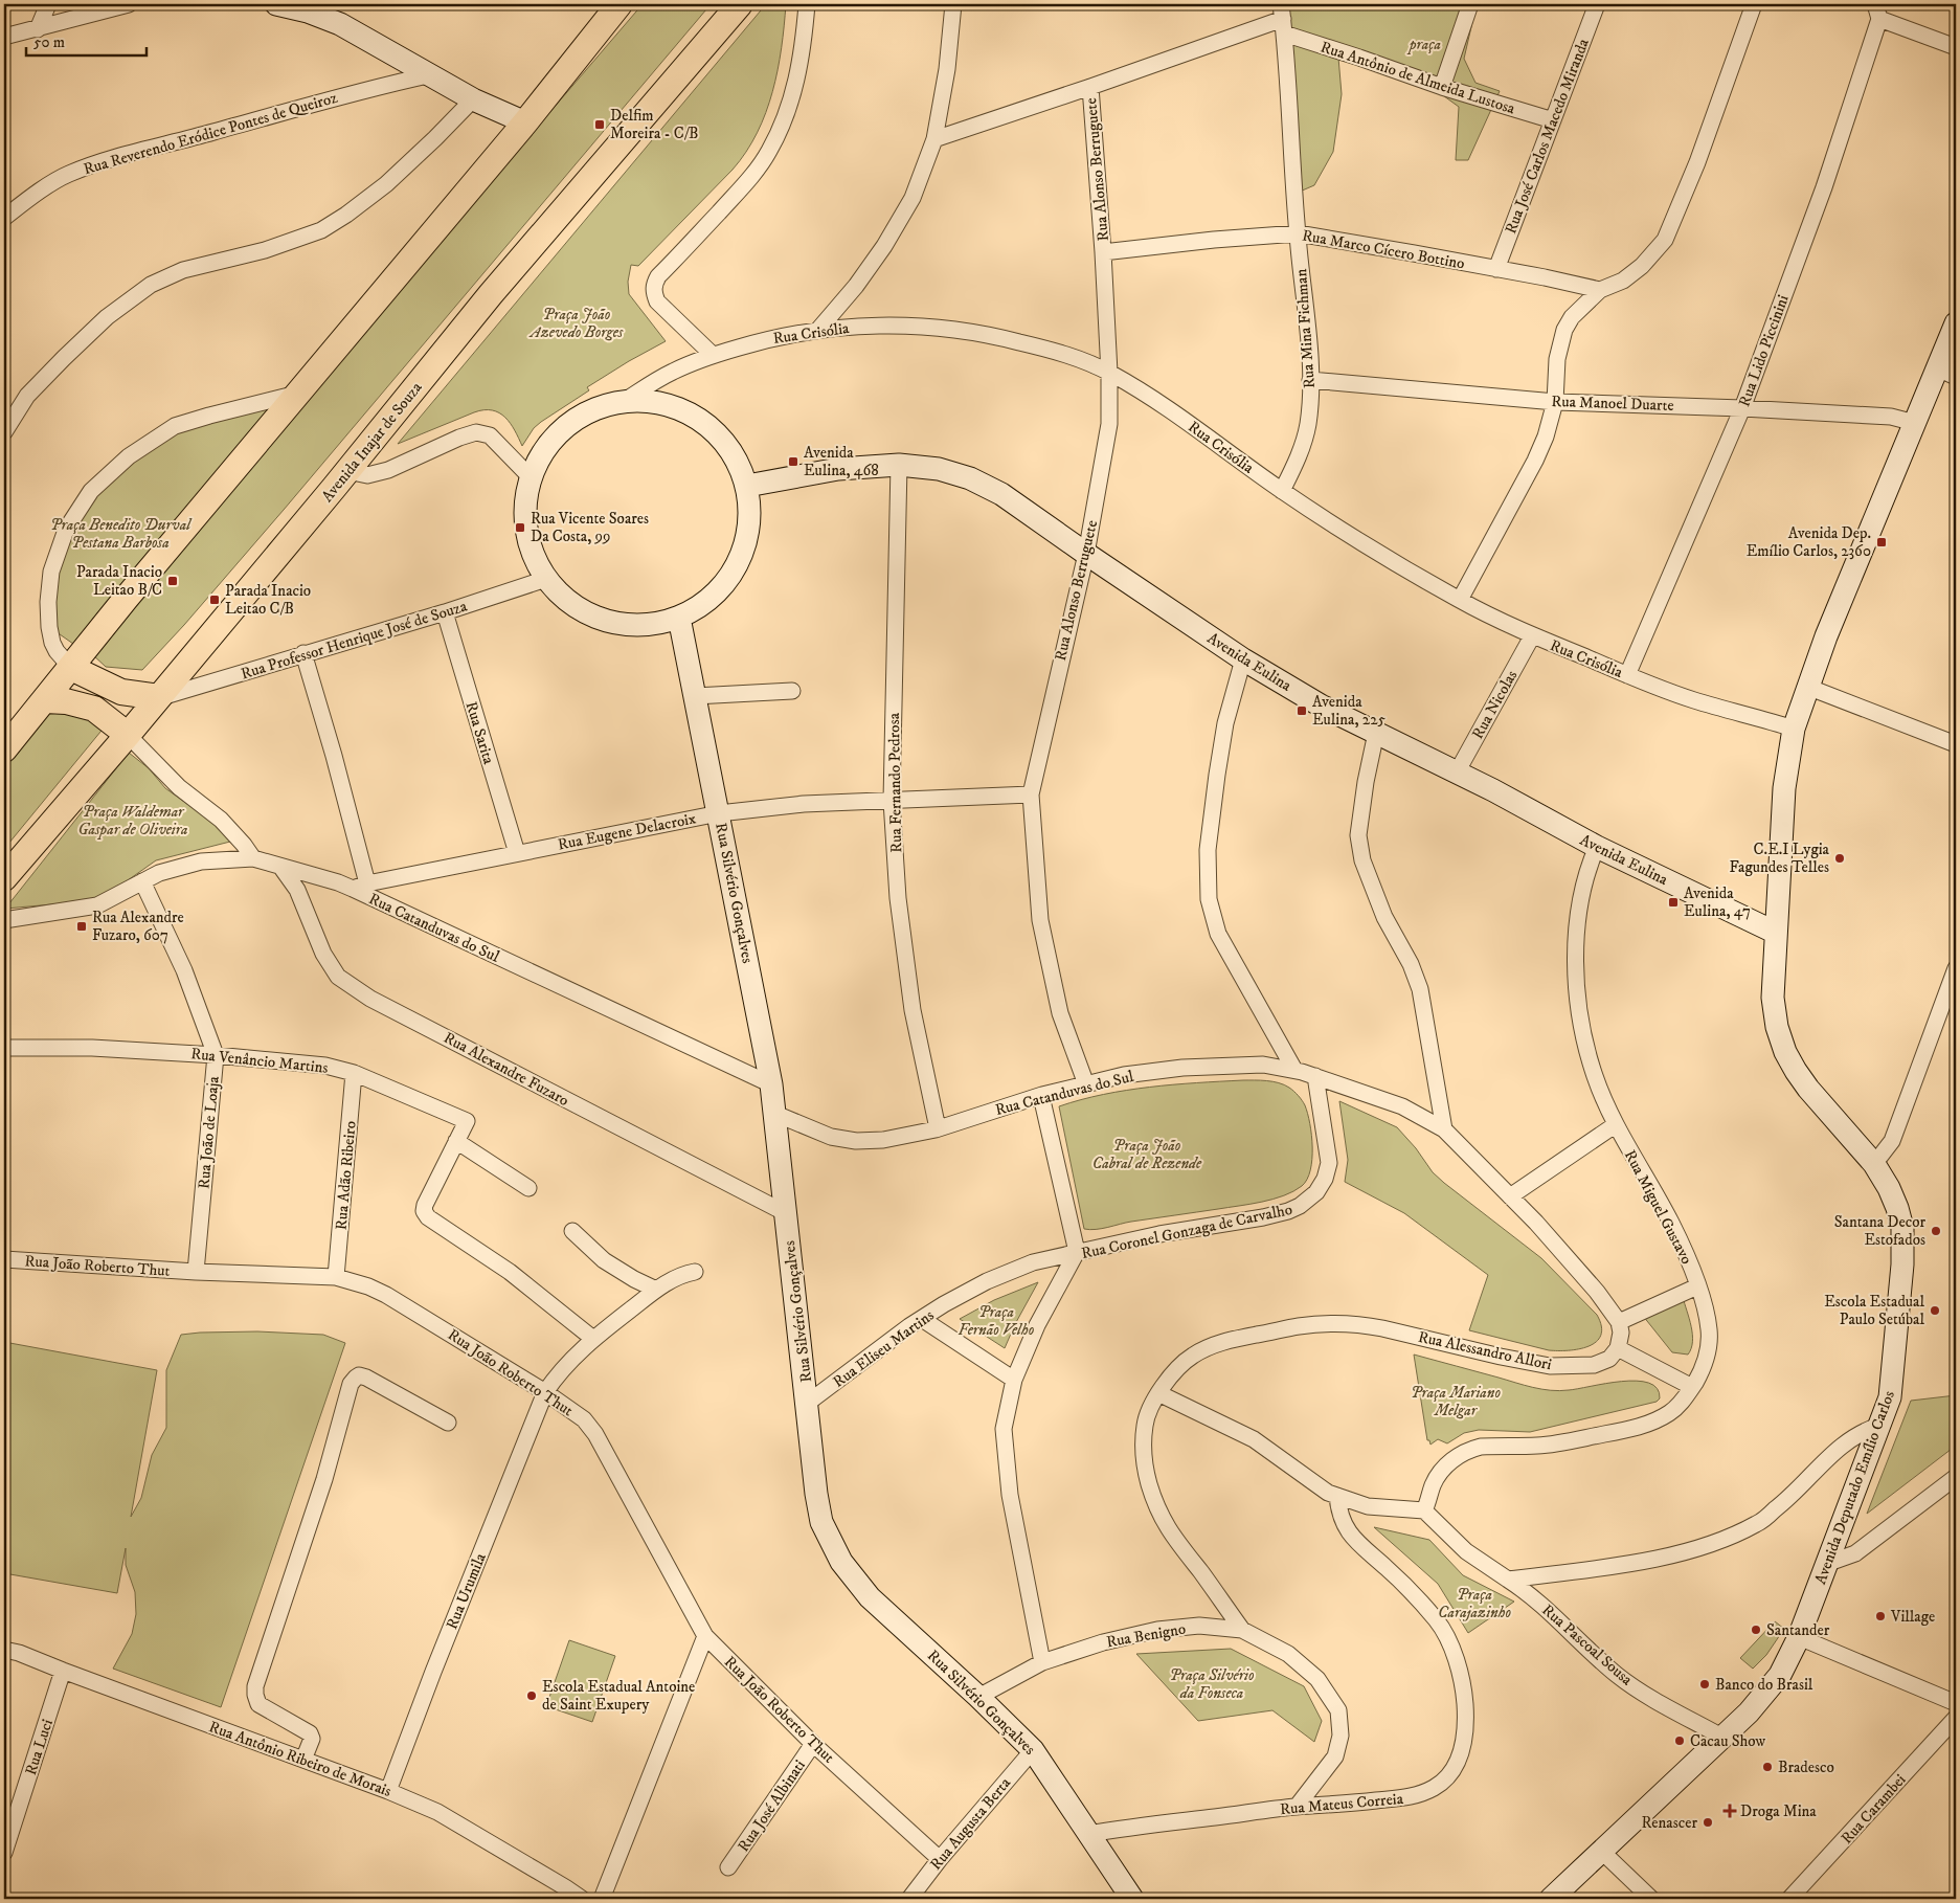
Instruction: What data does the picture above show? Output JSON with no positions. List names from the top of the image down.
{
  "streets": {
    "main road": ["Avenida Inajar de Souza"],
    "street": [
      "Rua Antônio de Almeida Lustosa",
      "Rua Reverendo Eródice Pontes de Queiroz",
      "Rua José Carlos Macedo Miranda",
      "Rua Alonso Berruguete",
      "Rua Marco Cícero Bottino",
      "Rua Mina Fichman",
      "Rua Crisólia",
      "Rua Lido Piccinini",
      "Rua Manoel Duarte",
      "Rua Professor Henrique José de Souza",
      "Avenida Eulina",
      "Rua Nicolas",
      "Rua Sarita",
      "Rua Fernando Pedrosa",
      "Rua Eugene Delacroix",
      "Rua Silvério Gonçalves",
      "Rua Catanduvas do Sul",
      "Rua Venâncio Martins",
      "Rua Alexandre Fuzaro",
      "Rua João de Loaja",
      "Rua Adão Ribeiro",
      "Rua Miguel Gustavo",
      "Rua Coronel Gonzaga de Carvalho",
      "Rua João Roberto Thut",
      "Rua Eliseu Martins",
      "Rua Alessandro Allori",
      "Avenida Deputado Emílio Carlos",
      "Rua Urumila",
      "Rua Benigno",
      "Rua Pascoal Sousa",
      "Rua Luci",
      "Rua Antônio Ribeiro de Morais",
      "Rua Mateus Correia",
      "Rua José Albinati",
      "Rua Carambei",
      "Rua Augusta Berta"
    ]
  },
  "crossings": [
    ["Rua Antônio de Almeida Lustosa", "Rua José Carlos Macedo Miranda"],
    ["Rua Antônio de Almeida Lustosa", "Rua Mina Fichman"],
    ["Rua José Carlos Macedo Miranda", "Rua Marco Cícero Bottino"],
    ["Rua Alonso Berruguete", "Rua Marco Cícero Bottino"],
    ["Rua Alonso Berruguete", "Rua Crisólia"],
    ["Rua Alonso Berruguete", "Avenida Eulina"],
    ["Rua Alonso Berruguete", "Rua Eugene Delacroix"],
    ["Rua Alonso Berruguete", "Rua Catanduvas do Sul"],
    ["Rua Marco Cícero Bottino", "Rua Mina Fichman"],
    ["Rua Mina Fichman", "Rua Crisólia"],
    ["Rua Mina Fichman", "Rua Manoel Duarte"],
    ["Rua Crisólia", "Rua Lido Piccinini"],
    ["Rua Crisólia", "Rua Nicolas"],
    ["Rua Crisólia", "Avenida Deputado Emílio Carlos"],
    ["Rua Lido Piccinini", "Rua Manoel Duarte"],
    ["Rua Manoel Duarte", "Avenida Deputado Emílio Carlos"],
    ["Avenida Inajar de Souza", "Rua Professor Henrique José de Souza"],
    ["Rua Professor Henrique José de Souza", "Rua Sarita"],
    ["Avenida Eulina", "Rua Nicolas"],
    ["Avenida Eulina", "Rua Fernando Pedrosa"],
    ["Avenida Eulina", "Rua Miguel Gustavo"],
    ["Avenida Eulina", "Avenida Deputado Emílio Carlos"],
    ["Rua Sarita", "Rua Eugene Delacroix"],
    ["Rua Fernando Pedrosa", "Rua Eugene Delacroix"],
    ["Rua Fernando Pedrosa", "Rua Catanduvas do Sul"],
    ["Rua Eugene Delacroix", "Rua Silvério Gonçalves"],
    ["Rua Eugene Delacroix", "Rua Catanduvas do Sul"],
    ["Rua Silvério Gonçalves", "Rua Catanduvas do Sul"],
    ["Rua Silvério Gonçalves", "Rua Alexandre Fuzaro"],
    ["Rua Silvério Gonçalves", "Rua Eliseu Martins"],
    ["Rua Silvério Gonçalves", "Rua Benigno"],
    ["Rua Silvério Gonçalves", "Rua Mateus Correia"],
    ["Rua Silvério Gonçalves", "Rua Augusta Berta"],
    ["Rua Catanduvas do Sul", "Rua Alexandre Fuzaro"],
    ["Rua Catanduvas do Sul", "Rua Coronel Gonzaga de Carvalho"],
    ["Rua Venâncio Martins", "Rua João de Loaja"],
    ["Rua Venâncio Martins", "Rua Adão Ribeiro"],
    ["Rua Venâncio Martins", "Rua Urumila"],
    ["Rua João de Loaja", "Rua João Roberto Thut"],
    ["Rua Adão Ribeiro", "Rua João Roberto Thut"],
    ["Rua Coronel Gonzaga de Carvalho", "Rua Eliseu Martins"],
    ["Rua Coronel Gonzaga de Carvalho", "Rua Benigno"],
    ["Rua João Roberto Thut", "Rua Urumila"],
    ["Rua João Roberto Thut", "Rua José Albinati"],
    ["Rua João Roberto Thut", "Rua Augusta Berta"],
    ["Rua Alessandro Allori", "Rua Benigno"],
    ["Avenida Deputado Emílio Carlos", "Rua Pascoal Sousa"],
    ["Rua Urumila", "Rua Antônio Ribeiro de Morais"],
    ["Rua Benigno", "Rua Mateus Correia"],
    ["Rua Luci", "Rua Antônio Ribeiro de Morais"]
  ],
  "parks": [
    "praça",
    "Praça João Azevedo Borges",
    "Praça Benedito Durval Pestana Barbosa",
    "Praça Waldemar Gaspar de Oliveira",
    "Praça João Cabral de Rezende",
    "Praça Fernão Velho",
    "Praça Mariano Melgar",
    "Praça Carajazinho",
    "Praça Silvério da Fonseca"
  ],
  "places": {
    "transit": [
      "Delfim Moreira - C/B",
      "Avenida Eulina, 468",
      "Rua Vicente Soares Da Costa, 99",
      "Avenida Dep. Emílio Carlos, 2360",
      "Parada Inacio Leitao B/C",
      "Parada Inacio Leitao C/B",
      "Avenida Eulina, 225",
      "Avenida Eulina, 47",
      "Rua Alexandre Fuzaro, 607"
    ],
    "other": [
      "C.E.I Lygia Fagundes Telles",
      "Santana Decor Estofados",
      "Escola Estadual Paulo Setúbal",
      "Village",
      "Santander",
      "Banco do Brasil",
      "Escola Estadual Antoine de Saint Exupery",
      "Cacau Show",
      "Bradesco",
      "Renascer"
    ],
    "health": ["Droga Mina"]
  },
  "scale_bar": "50 m"
}
